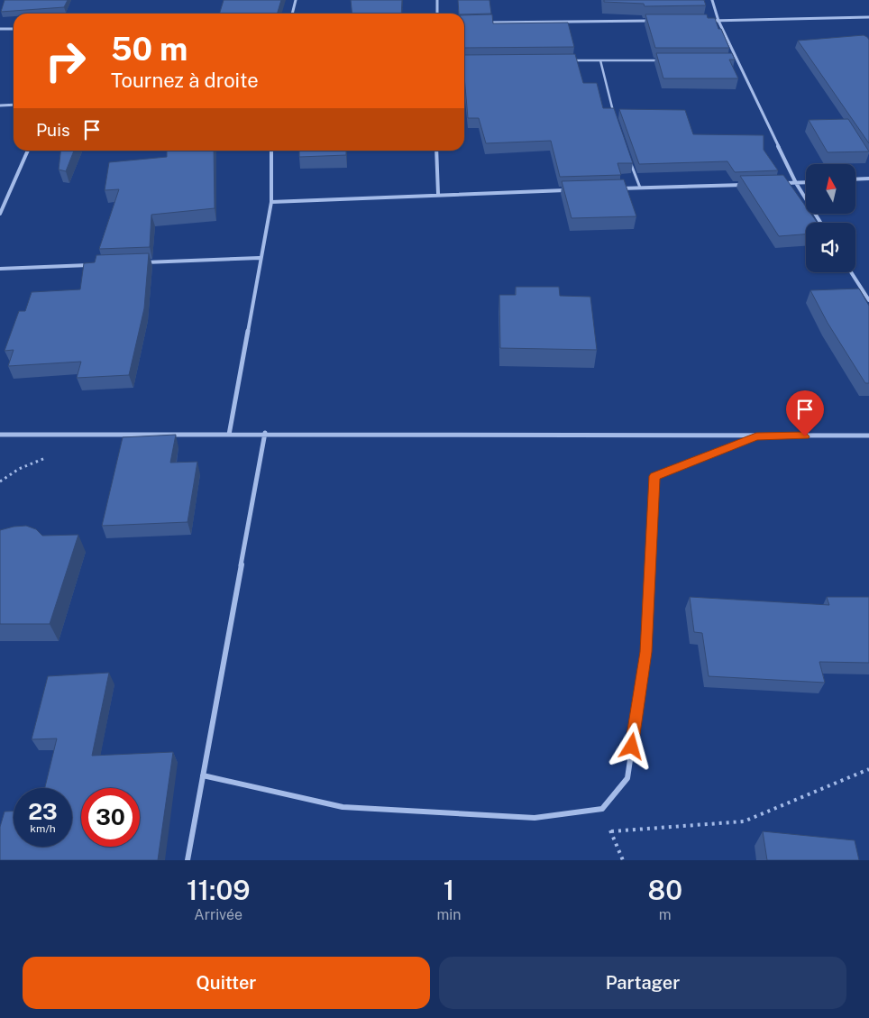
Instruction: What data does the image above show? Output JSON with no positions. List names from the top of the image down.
{
  "north": "top",
  "page": {
    "turn": ["50 m", "Tournez à droite"],
    "then": "Puis",
    "speed": "23 km/h",
    "limit": "30",
    "eta": [
      "11:09",
      "Arrivée",
      "1",
      "min",
      "80",
      "m"
    ],
    "buttons": ["Quitter", "Partager"]
  }
}
